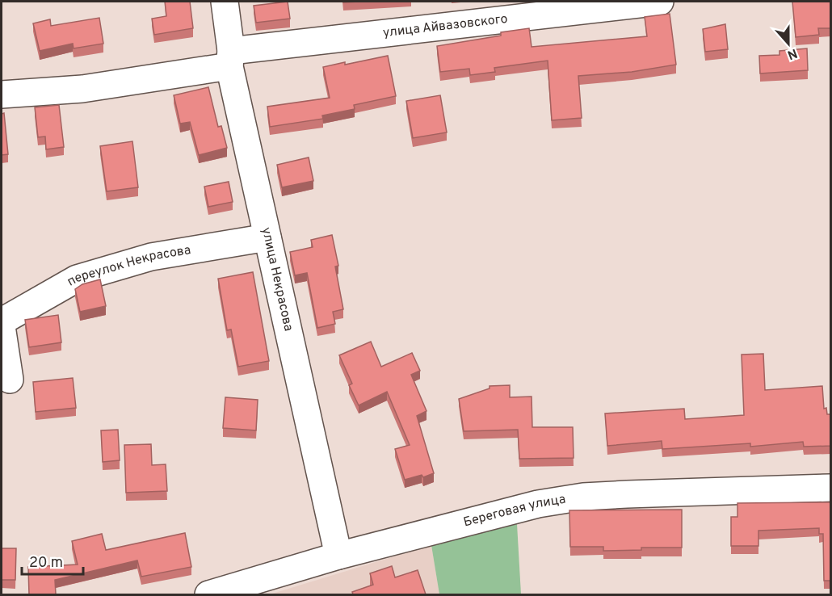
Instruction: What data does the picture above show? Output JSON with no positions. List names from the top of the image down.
{
  "streets": {
    "street": [
      "улица Айвазовского",
      "переулок Некрасова",
      "улица Некрасова",
      "Береговая улица"
    ]
  },
  "crossings": [
    ["улица Айвазовского", "улица Некрасова"],
    ["переулок Некрасова", "улица Некрасова"],
    ["улица Некрасова", "Береговая улица"]
  ],
  "scale_bar": "20 m",
  "north": "bottom"
}
